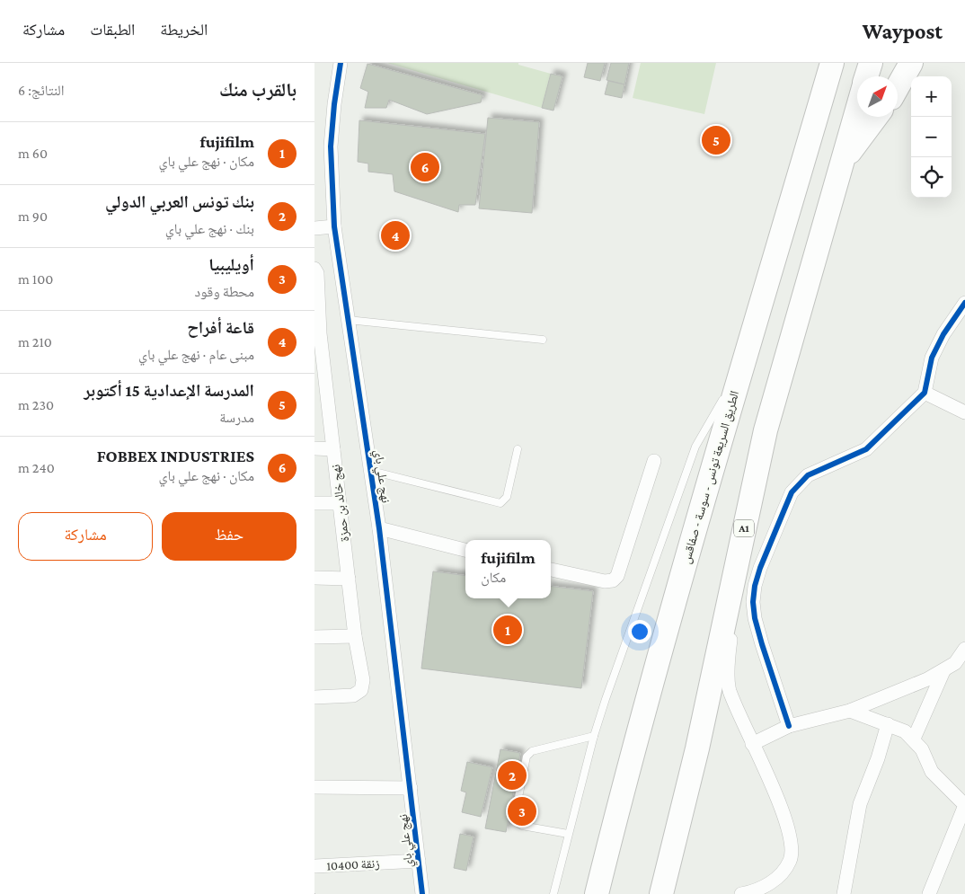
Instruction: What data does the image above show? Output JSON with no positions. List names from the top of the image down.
{
  "streets": {
    "highway": ["الطريق السريعة تونس - سوسة - صفاقس", "A1"],
    "street": ["نهج علي باي", "نهج خالد بن حمزة", "زنقة 10400"]
  },
  "crossings": [
    ["نهج علي باي", "زنقة 10400"]
  ],
  "north": "top right",
  "page": {
    "header": "Waypost",
    "nav": ["الخريطة", "الطبقات", "مشاركة"],
    "heading": ["بالقرب منك", "النتائج: 6"],
    "map_buttons": ["+", "−"],
    "list": [
      {
        "mark": "1",
        "name": "fujifilm",
        "note": "مكان · نهج علي باي",
        "value": "60 m"
      },
      {
        "mark": "2",
        "name": "بنك تونس العربي الدولي",
        "note": "بنك · نهج علي باي",
        "value": "90 m"
      },
      {
        "mark": "3",
        "name": "أويليبيا",
        "note": "محطة وقود",
        "value": "100 m"
      },
      {
        "mark": "4",
        "name": "قاعة أفراح",
        "note": "مبنى عام · نهج علي باي",
        "value": "210 m"
      },
      {
        "mark": "5",
        "name": "المدرسة الإعدادية 15 أكتوبر",
        "note": "مدرسة",
        "value": "230 m"
      },
      {
        "mark": "6",
        "name": "FOBBEX INDUSTRIES",
        "note": "مكان · نهج علي باي",
        "value": "240 m"
      }
    ],
    "pins": [
      "5",
      "6",
      "4",
      "1",
      "2",
      "3"
    ],
    "buttons": ["حفظ", "مشاركة"],
    "popup": ["fujifilm", "مكان"]
  }
}
